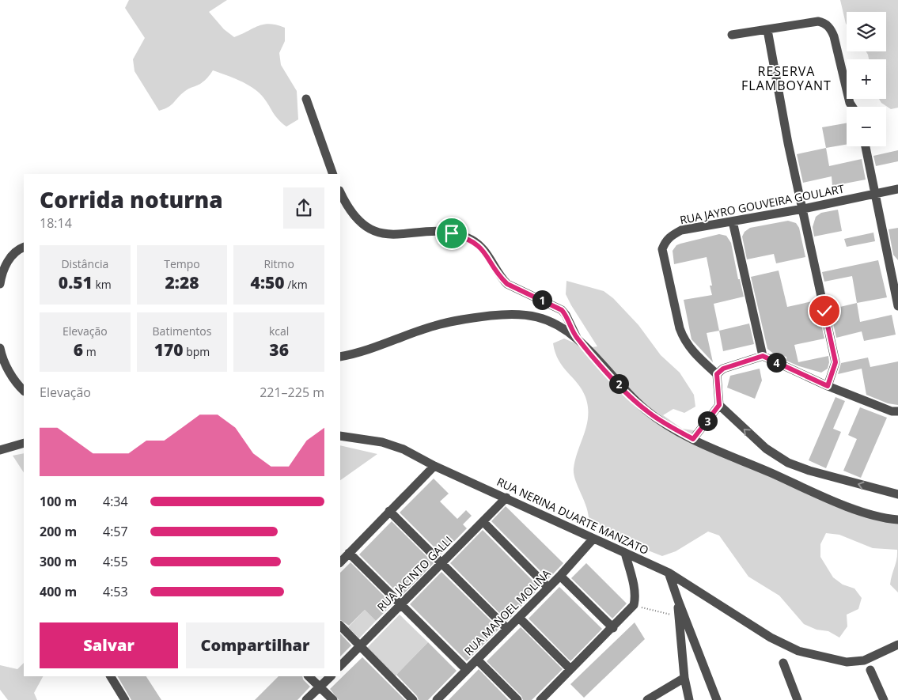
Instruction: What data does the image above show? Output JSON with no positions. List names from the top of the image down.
{
  "streets": {
    "street": [
      "RUA JAYRO GOUVEIRA GOULART",
      "RUA NERINA DUARTE MANZATO",
      "RUA JACINTO GALLI",
      "RUA MANOEL MOLINA"
    ]
  },
  "crossings": [
    ["RUA NERINA DUARTE MANZATO", "RUA JACINTO GALLI"],
    ["RUA NERINA DUARTE MANZATO", "RUA MANOEL MOLINA"]
  ],
  "districts": ["RESERVA FLAMBOYANT"],
  "page": {
    "map_buttons": ["+", "−"],
    "heading": ["Corrida noturna", "18:14"],
    "stats": [
      ["Distância", "0.51 km"],
      ["Tempo", "2:28"],
      ["Ritmo", "4:50 /km"],
      ["Elevação", "6 m"],
      ["Batimentos", "170 bpm"],
      ["kcal", "36"]
    ],
    "pins": [
      "1",
      "4",
      "2",
      "3"
    ],
    "chart": ["Elevação", "221–225 m"],
    "list": [
      {
        "name": "100 m",
        "note": "4:34"
      },
      {
        "name": "200 m",
        "note": "4:57"
      },
      {
        "name": "300 m",
        "note": "4:55"
      },
      {
        "name": "400 m",
        "note": "4:53"
      }
    ],
    "buttons": ["Salvar", "Compartilhar"]
  }
}
